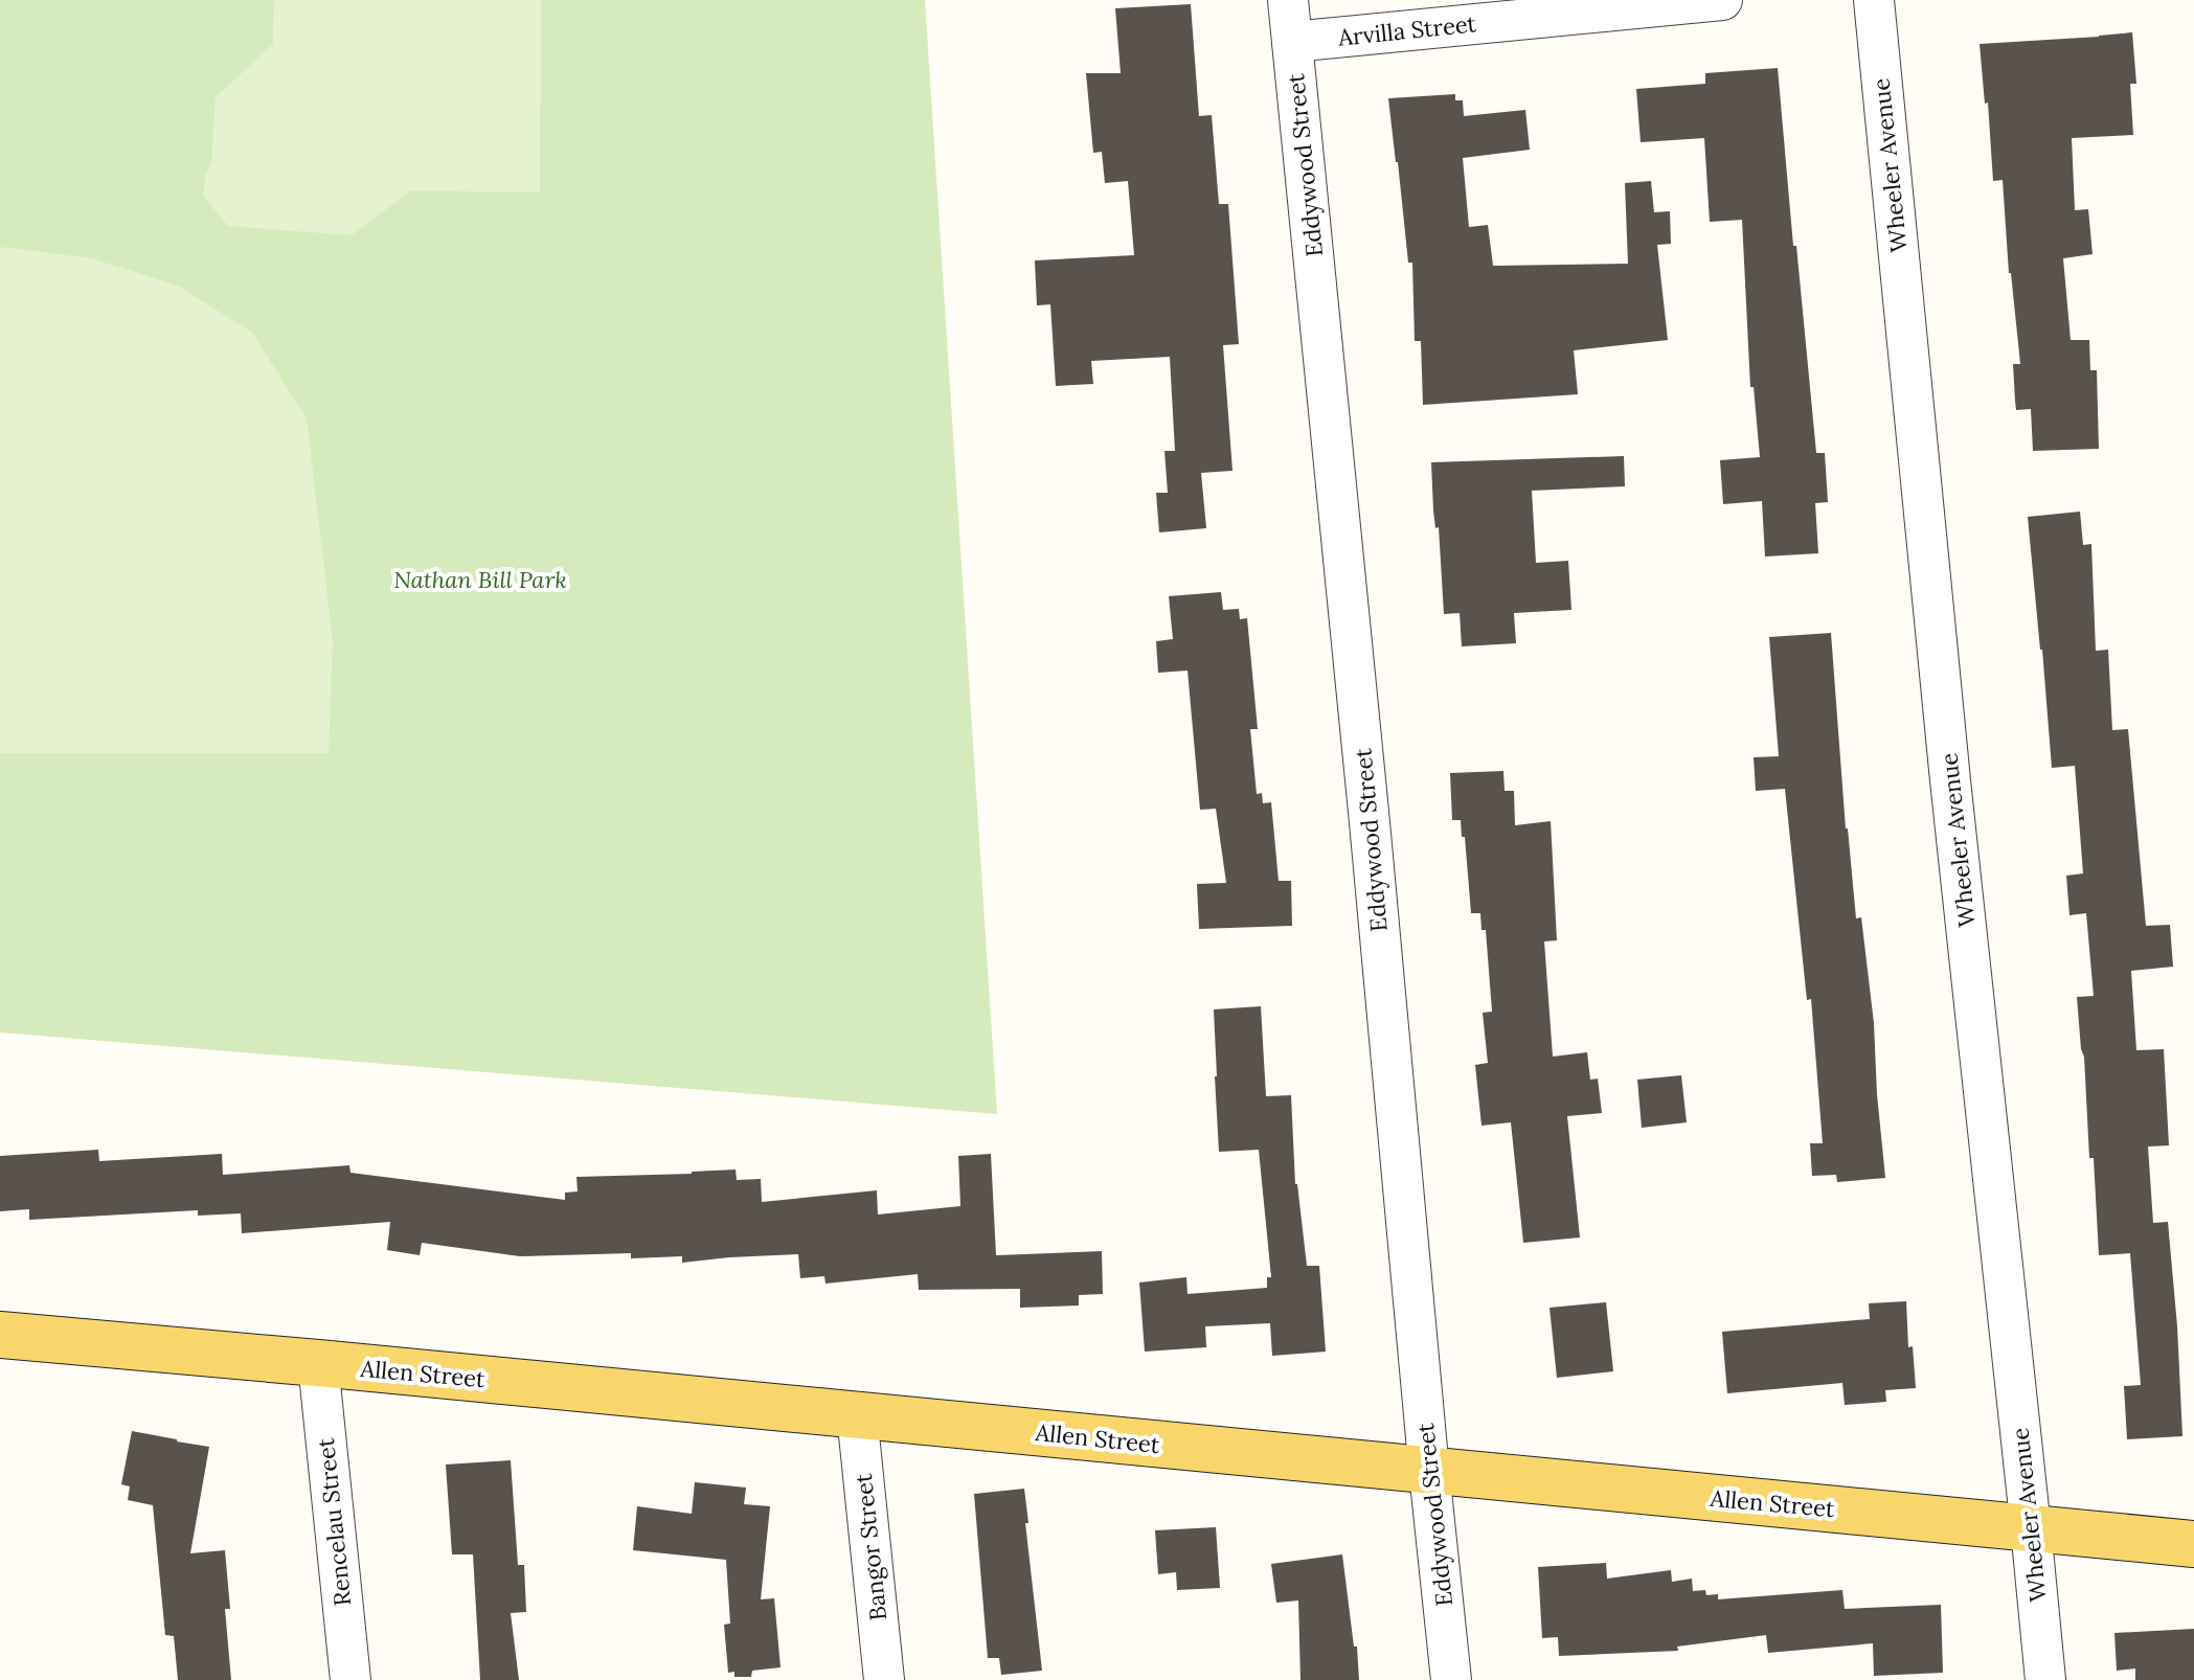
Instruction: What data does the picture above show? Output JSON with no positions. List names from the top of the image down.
{
  "streets": {
    "main road": ["Allen Street"],
    "street": [
      "Arvilla Street",
      "Eddywood Street",
      "Wheeler Avenue",
      "Rencelau Street",
      "Bangor Street"
    ]
  },
  "crossings": [
    ["Arvilla Street", "Eddywood Street"],
    ["Eddywood Street", "Allen Street"],
    ["Wheeler Avenue", "Allen Street"],
    ["Allen Street", "Rencelau Street"],
    ["Allen Street", "Bangor Street"]
  ],
  "parks": ["Nathan Bill Park"]
}
